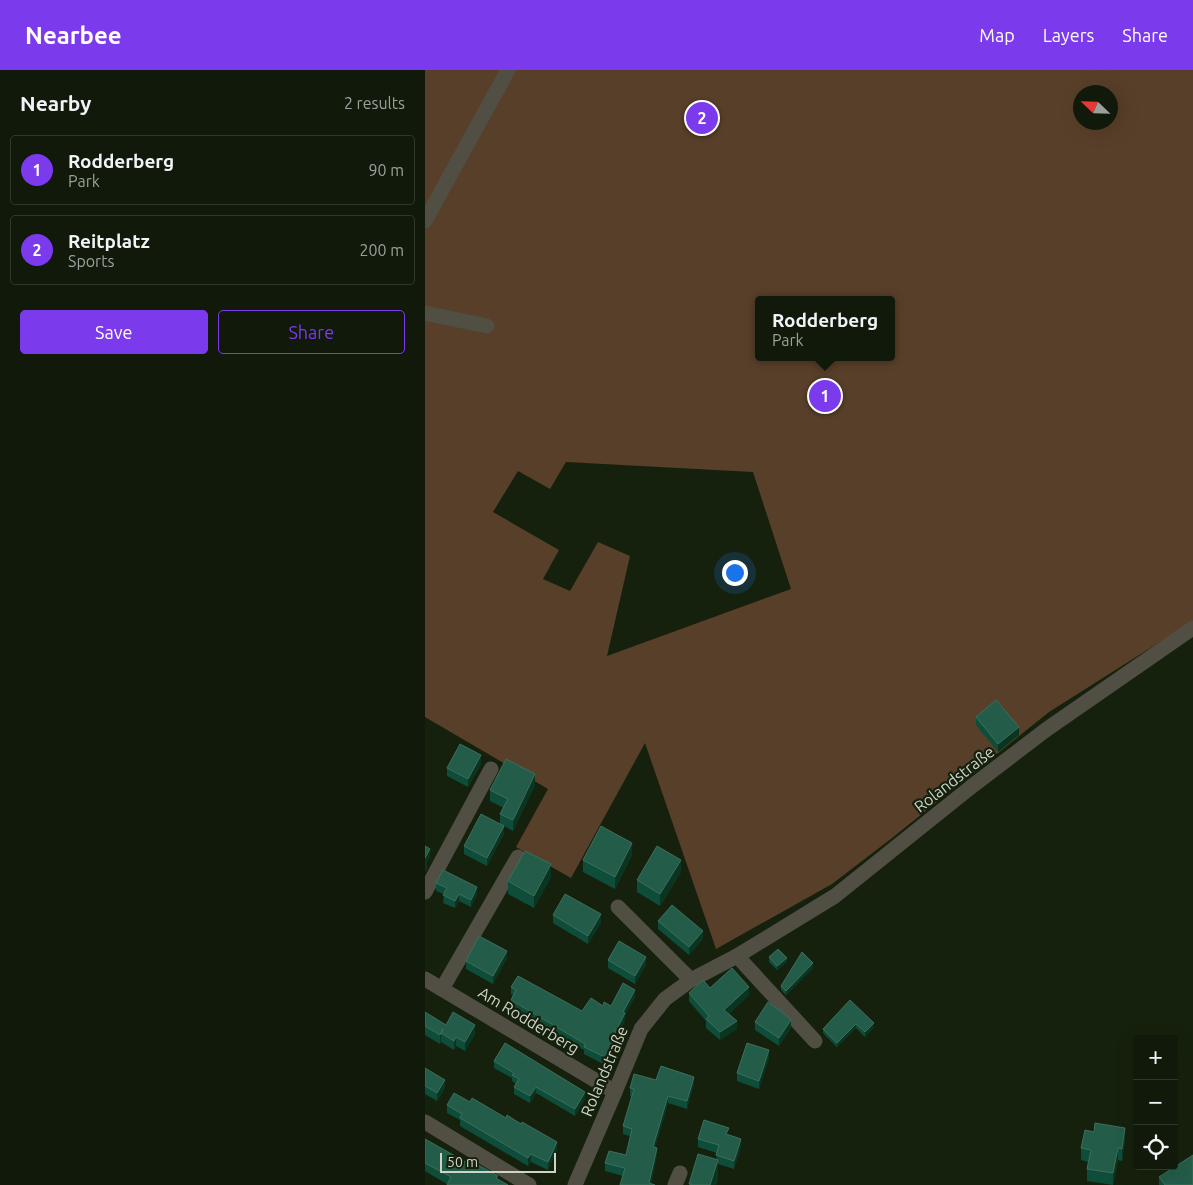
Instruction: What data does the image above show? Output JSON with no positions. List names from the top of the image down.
{
  "streets": {
    "street": ["Rolandstraße", "Am Rodderberg"]
  },
  "crossings": [
    ["Rolandstraße", "Am Rodderberg"]
  ],
  "scale_bar": "50 m",
  "north": "top left",
  "page": {
    "header": "Nearbee",
    "nav": ["Map", "Layers", "Share"],
    "heading": ["Nearby", "2 results"],
    "pins": ["2", "1"],
    "list": [
      {
        "mark": "1",
        "name": "Rodderberg",
        "note": "Park",
        "value": "90 m"
      },
      {
        "mark": "2",
        "name": "Reitplatz",
        "note": "Sports",
        "value": "200 m"
      }
    ],
    "buttons": ["Save", "Share"],
    "popup": ["Rodderberg", "Park"],
    "map_buttons": ["+", "−"],
    "scale": "50 m"
  }
}
